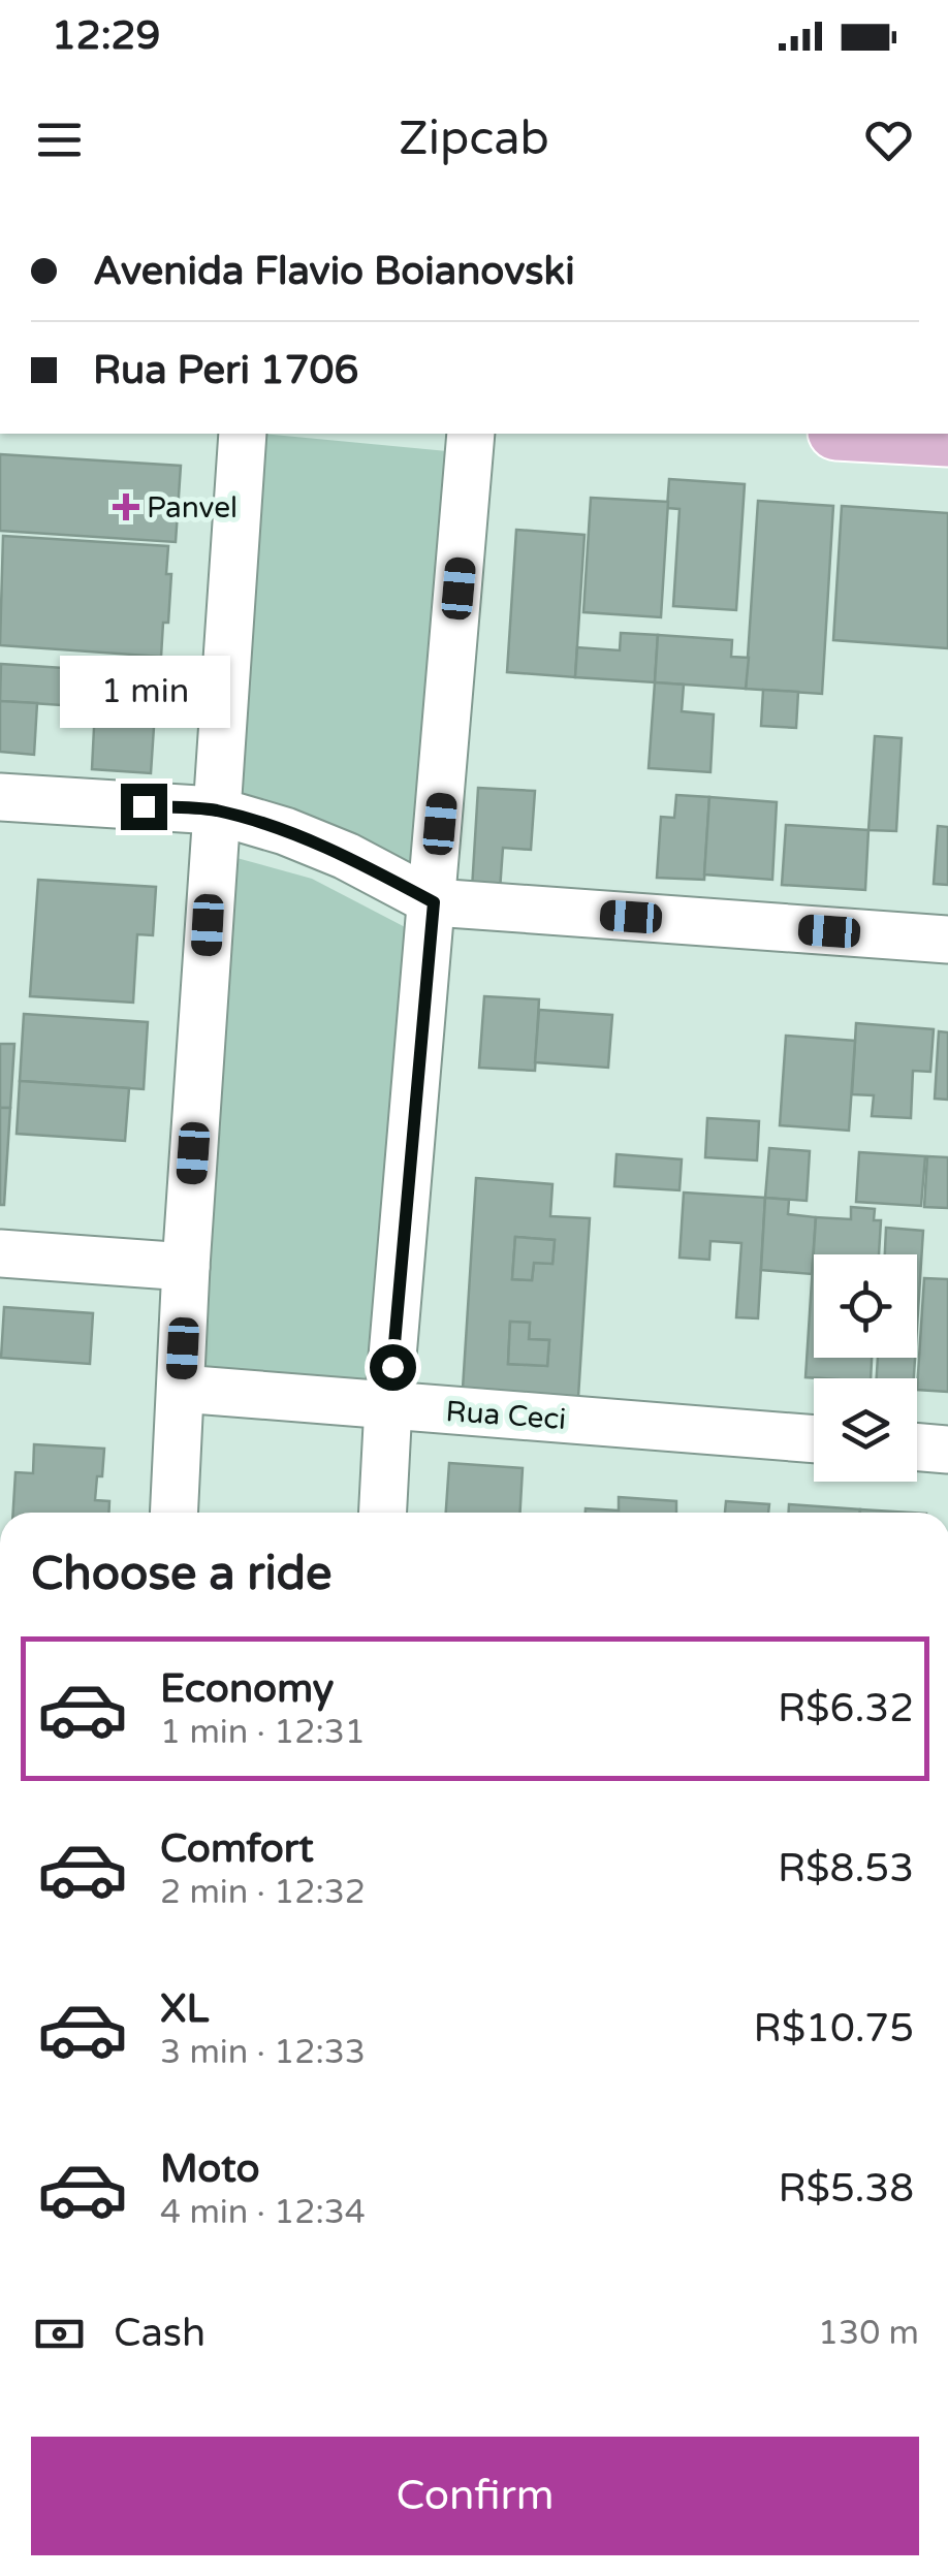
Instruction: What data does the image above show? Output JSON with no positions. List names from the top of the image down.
{
  "streets": {
    "street": ["Rua Ceci"]
  },
  "places": {
    "health": ["Panvel"]
  },
  "page": {
    "status": "12:29",
    "header": "Zipcab",
    "banner": ["Avenida Flavio Boianovski", "Rua Peri 1706"],
    "bubble": "1 min",
    "heading": "Choose a ride",
    "list": [
      {
        "name": "Economy",
        "note": "1 min · 12:31",
        "value": "R$6.32"
      },
      {
        "name": "Comfort",
        "note": "2 min · 12:32",
        "value": "R$8.53"
      },
      {
        "name": "XL",
        "note": "3 min · 12:33",
        "value": "R$10.75"
      },
      {
        "name": "Moto",
        "note": "4 min · 12:34",
        "value": "R$5.38"
      }
    ],
    "pay": ["Cash", "130 m"],
    "buttons": "Confirm"
  }
}
